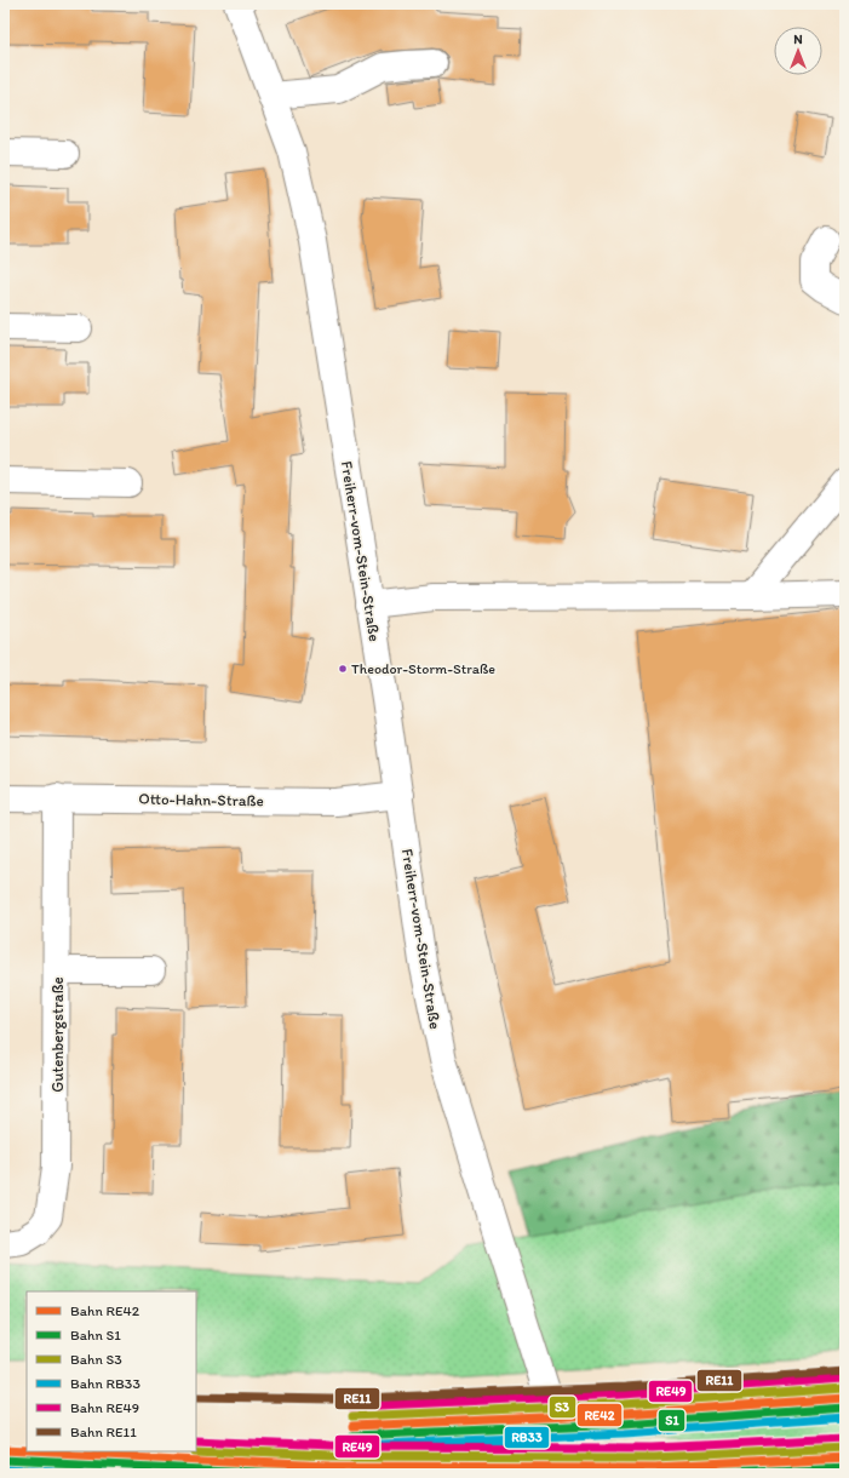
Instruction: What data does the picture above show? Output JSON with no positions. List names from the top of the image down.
{
  "streets": {
    "street": ["Freiherr-vom-Stein-Straße", "Otto-Hahn-Straße", "Gutenbergstraße"]
  },
  "crossings": [
    ["Freiherr-vom-Stein-Straße", "Otto-Hahn-Straße"],
    ["Otto-Hahn-Straße", "Gutenbergstraße"]
  ],
  "places": ["Theodor-Storm-Straße"],
  "lines": [
    "rail line RE11",
    "rail line RE49",
    "rail line S3",
    "rail line RE42",
    "rail line S1",
    "rail line RB33"
  ],
  "legend": [
    "Bahn RE42",
    "Bahn S1",
    "Bahn S3",
    "Bahn RB33",
    "Bahn RE49",
    "Bahn RE11"
  ],
  "north": "top"
}
